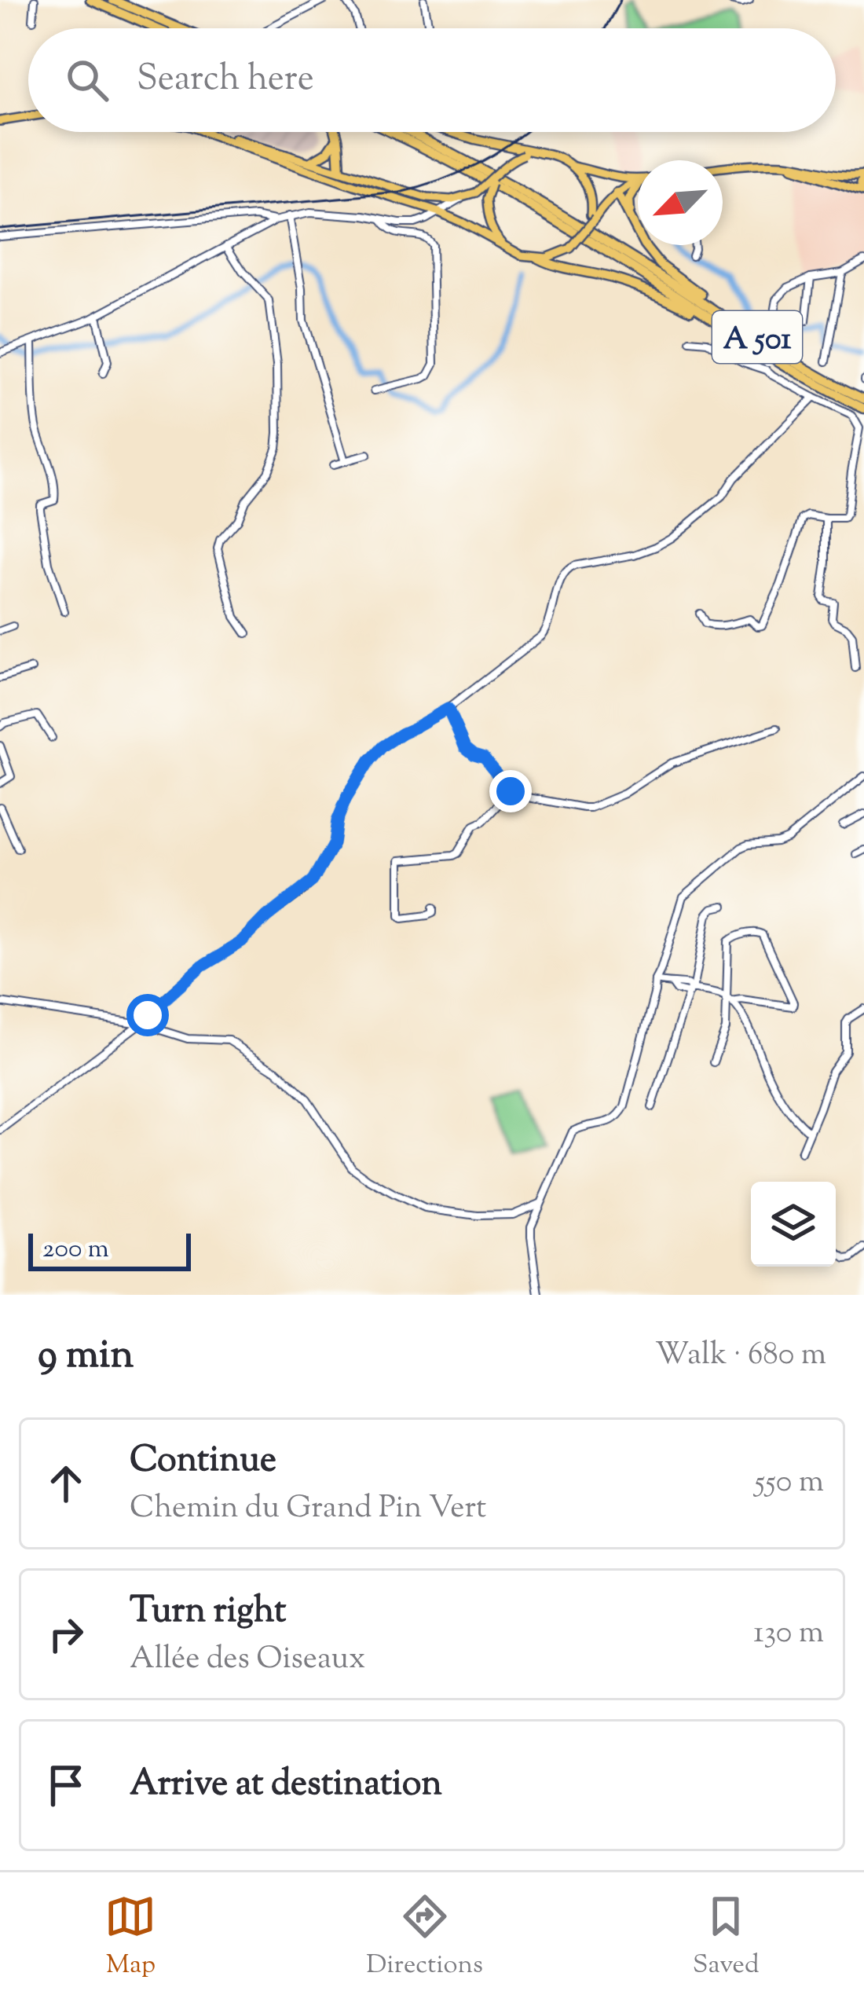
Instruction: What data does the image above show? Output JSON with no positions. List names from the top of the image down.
{
  "streets": {
    "highway": ["A 501"]
  },
  "scale_bar": "200 m",
  "north": "bottom left",
  "page": {
    "search": "Search here",
    "scale": "200 m",
    "heading": ["9 min", "Walk · 680 m"],
    "list": [
      ["Continue", "Chemin du Grand Pin Vert", "550 m"],
      ["Turn right", "Allée des Oiseaux", "130 m"],
      "Arrive at destination"
    ],
    "nav": ["Map", "Directions", "Saved"]
  }
}
